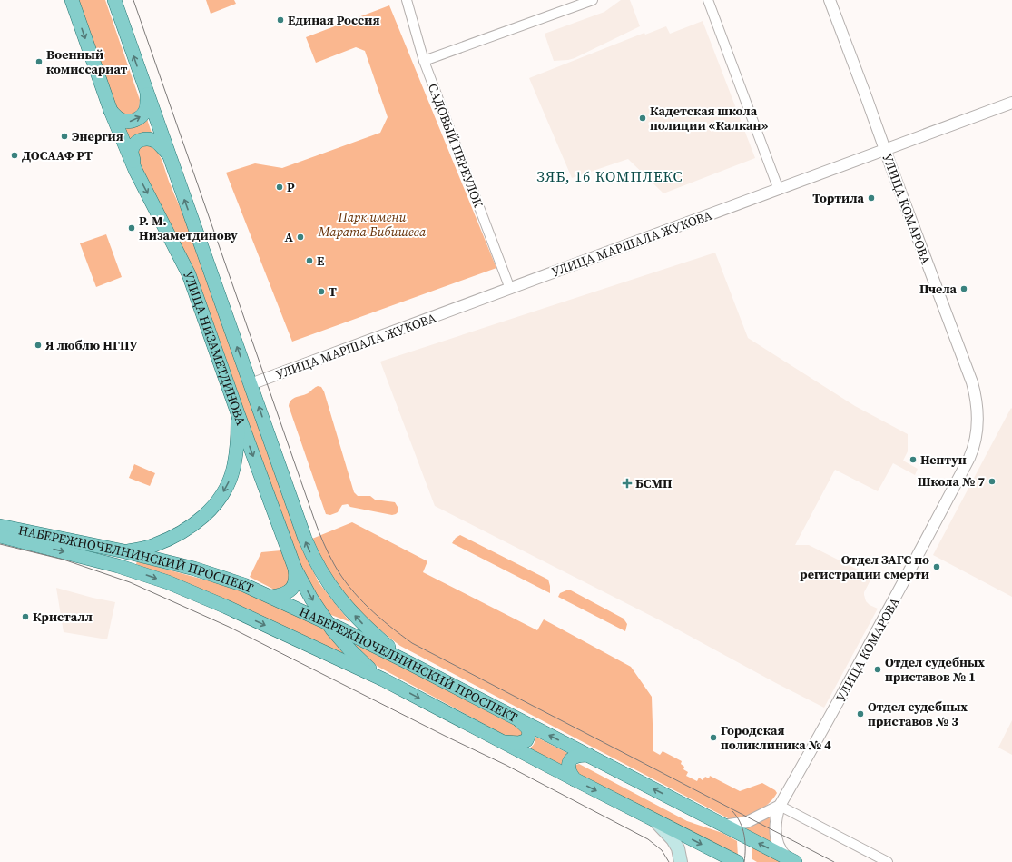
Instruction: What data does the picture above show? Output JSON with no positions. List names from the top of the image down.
{
  "streets": {
    "main road": ["УЛИЦА НИЗАМЕТДИНОВА", "НАБЕРЕЖНОЧЕЛНИНСКИЙ ПРОСПЕКТ"],
    "street": ["САДОВЫЙ ПЕРЕУЛОК", "УЛИЦА КОМАРОВА", "УЛИЦА МАРШАЛА ЖУКОВА"]
  },
  "crossings": [
    ["САДОВЫЙ ПЕРЕУЛОК", "УЛИЦА МАРШАЛА ЖУКОВА"],
    ["УЛИЦА КОМАРОВА", "УЛИЦА МАРШАЛА ЖУКОВА"],
    ["УЛИЦА КОМАРОВА", "НАБЕРЕЖНОЧЕЛНИНСКИЙ ПРОСПЕКТ"],
    ["УЛИЦА МАРШАЛА ЖУКОВА", "УЛИЦА НИЗАМЕТДИНОВА"],
    ["УЛИЦА НИЗАМЕТДИНОВА", "НАБЕРЕЖНОЧЕЛНИНСКИЙ ПРОСПЕКТ"]
  ],
  "districts": ["ЗЯБ, 16 КОМПЛЕКС"],
  "parks": ["Парк имени Марата Бибишева"],
  "places": {
    "other": [
      "Единая Россия",
      "Военный комиссариат",
      "Кадетская школа полиции «Калкан»",
      "Энергия",
      "ДОСААФ РТ",
      "Р",
      "Тортила",
      "Р. М. Низаметдинову",
      "А",
      "Е",
      "Пчела",
      "Т",
      "Я люблю НГПУ",
      "Нептун",
      "Школа № 7",
      "Отдел ЗАГС по регистрации смерти",
      "Кристалл",
      "Отдел судебных приставов № 1",
      "Отдел судебных приставов № 3",
      "Городская поликлиника № 4"
    ],
    "health": ["БСМП"]
  }
}
